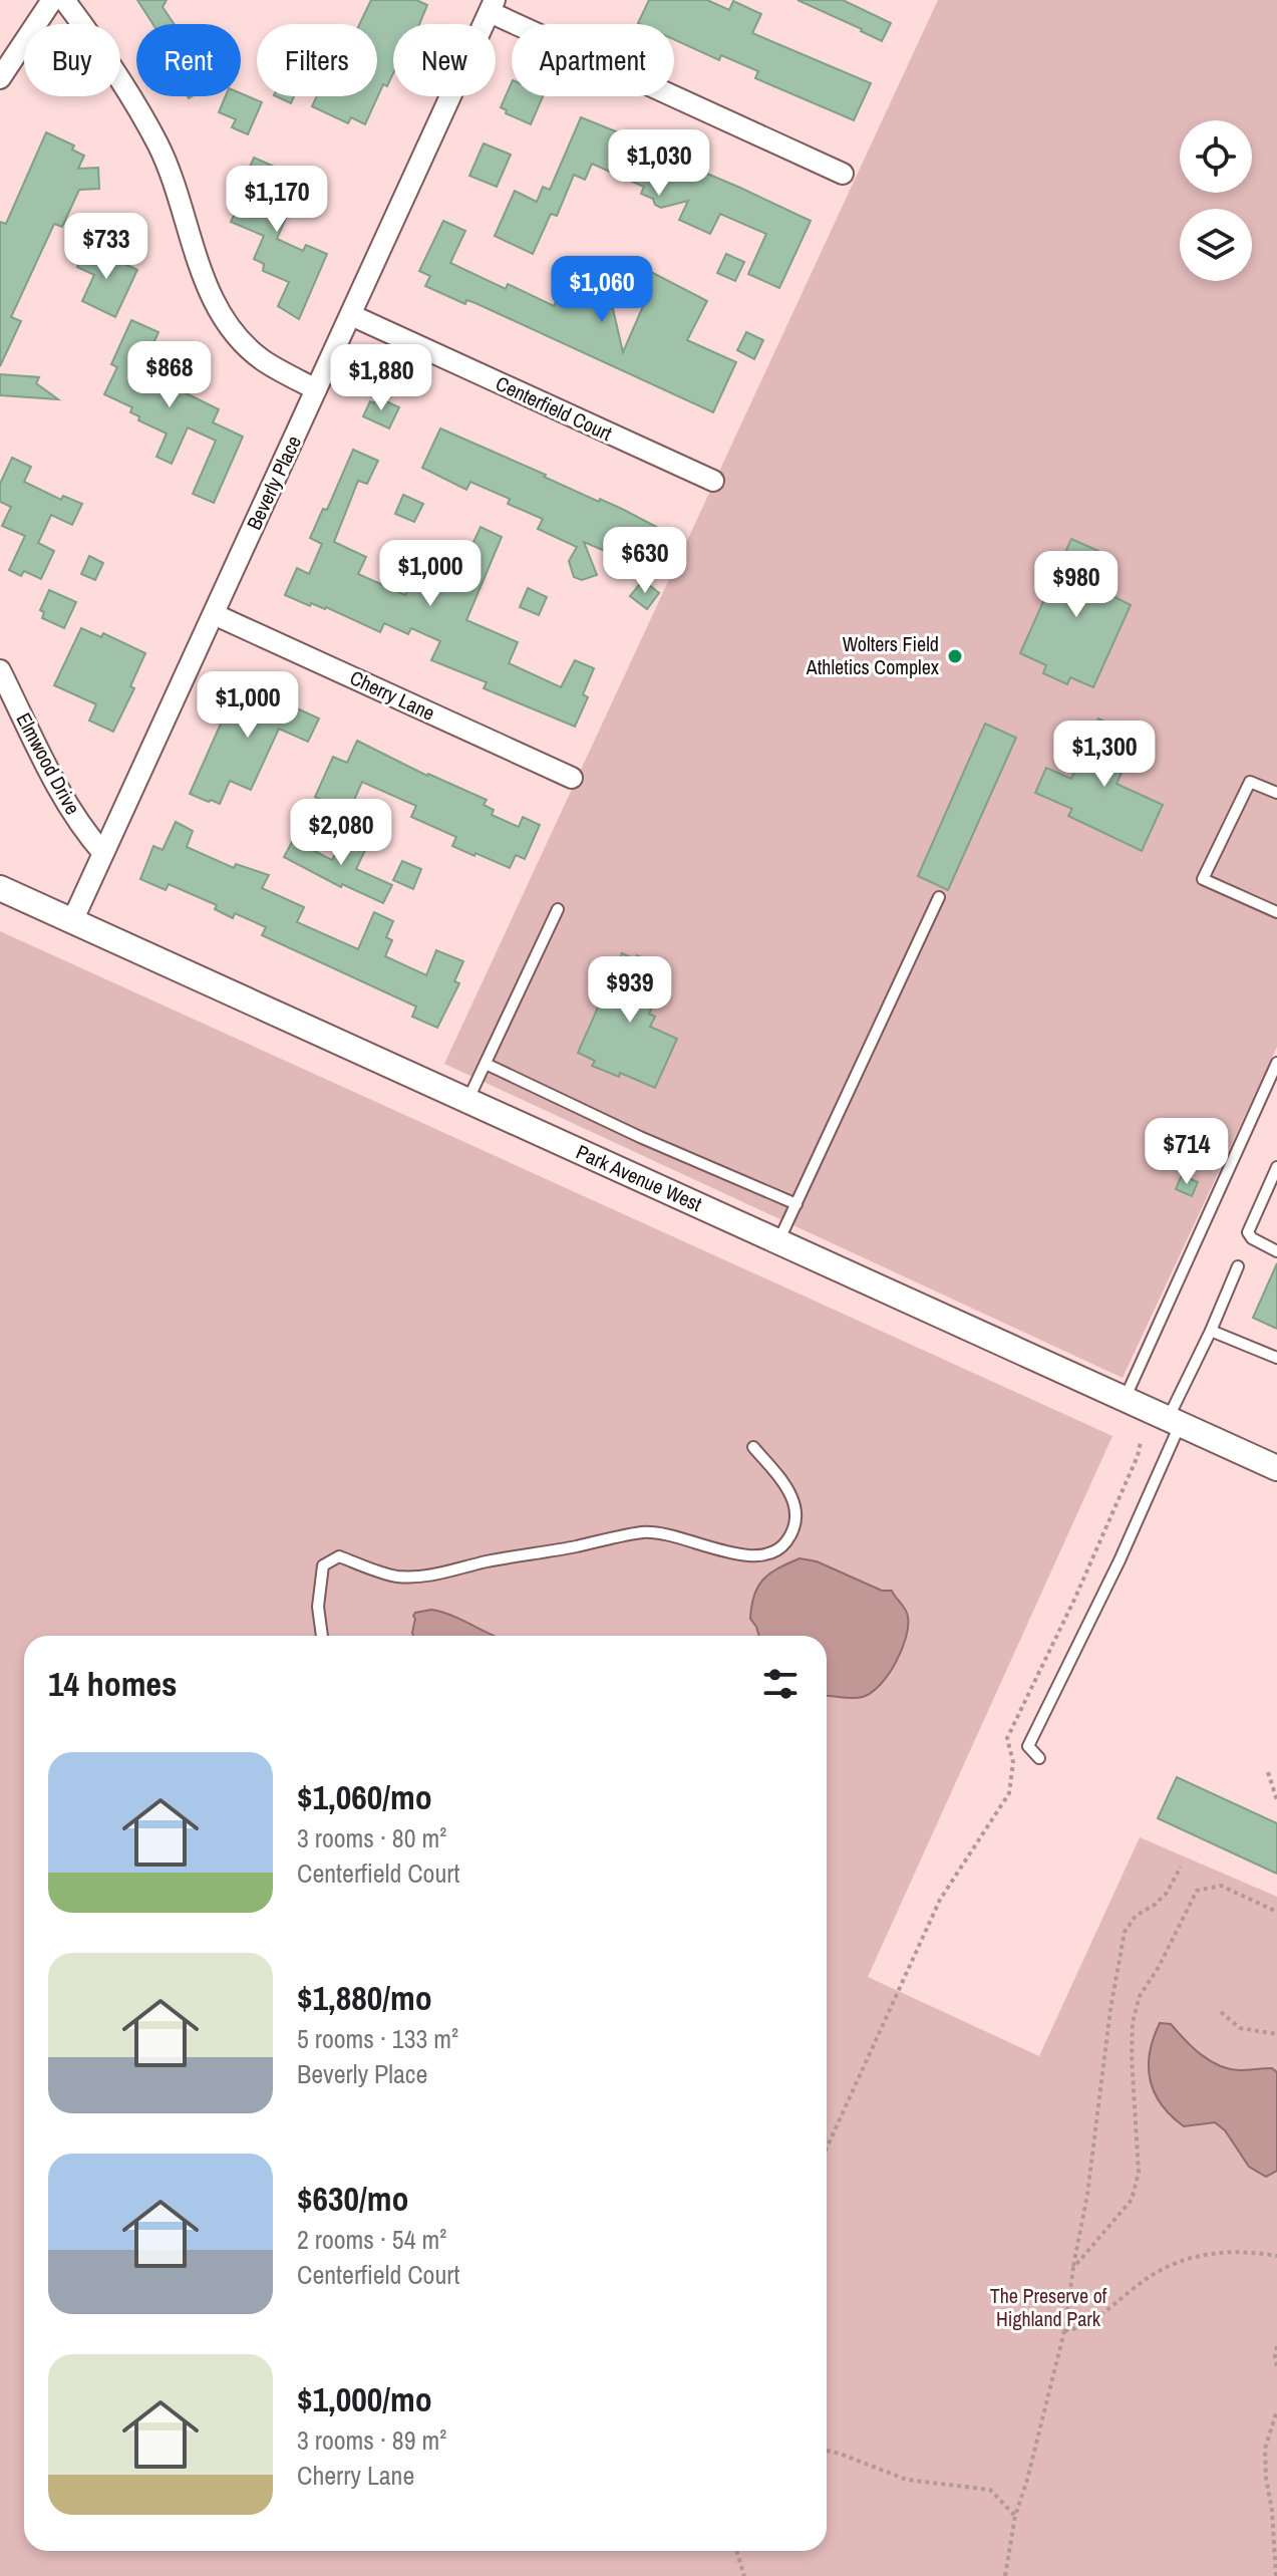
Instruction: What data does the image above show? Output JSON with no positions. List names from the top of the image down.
{
  "streets": {
    "street": [
      "Centerfield Court",
      "Beverly Place",
      "Cherry Lane",
      "Elmwood Drive",
      "Park Avenue West"
    ]
  },
  "crossings": [
    ["Centerfield Court", "Beverly Place"],
    ["Beverly Place", "Cherry Lane"],
    ["Beverly Place", "Elmwood Drive"],
    ["Beverly Place", "Park Avenue West"]
  ],
  "parks": ["The Preserve of Highland Park"],
  "places": ["Wolters Field Athletics Complex"],
  "page": {
    "chip": [
      "Buy",
      "Rent",
      "Filters",
      "New",
      "Apartment"
    ],
    "price": [
      "$1,030",
      "$1,170",
      "$733",
      "$1,060",
      "$868",
      "$1,880",
      "$630",
      "$1,000",
      "$980",
      "$1,000",
      "$1,300",
      "$2,080",
      "$939",
      "$714"
    ],
    "heading": "14 homes",
    "list": [
      {
        "name": "$1,060/mo",
        "note": "3 rooms · 80 m² · Centerfield Court"
      },
      {
        "name": "$1,880/mo",
        "note": "5 rooms · 133 m² · Beverly Place"
      },
      {
        "name": "$630/mo",
        "note": "2 rooms · 54 m² · Centerfield Court"
      },
      {
        "name": "$1,000/mo",
        "note": "3 rooms · 89 m² · Cherry Lane"
      }
    ]
  }
}
